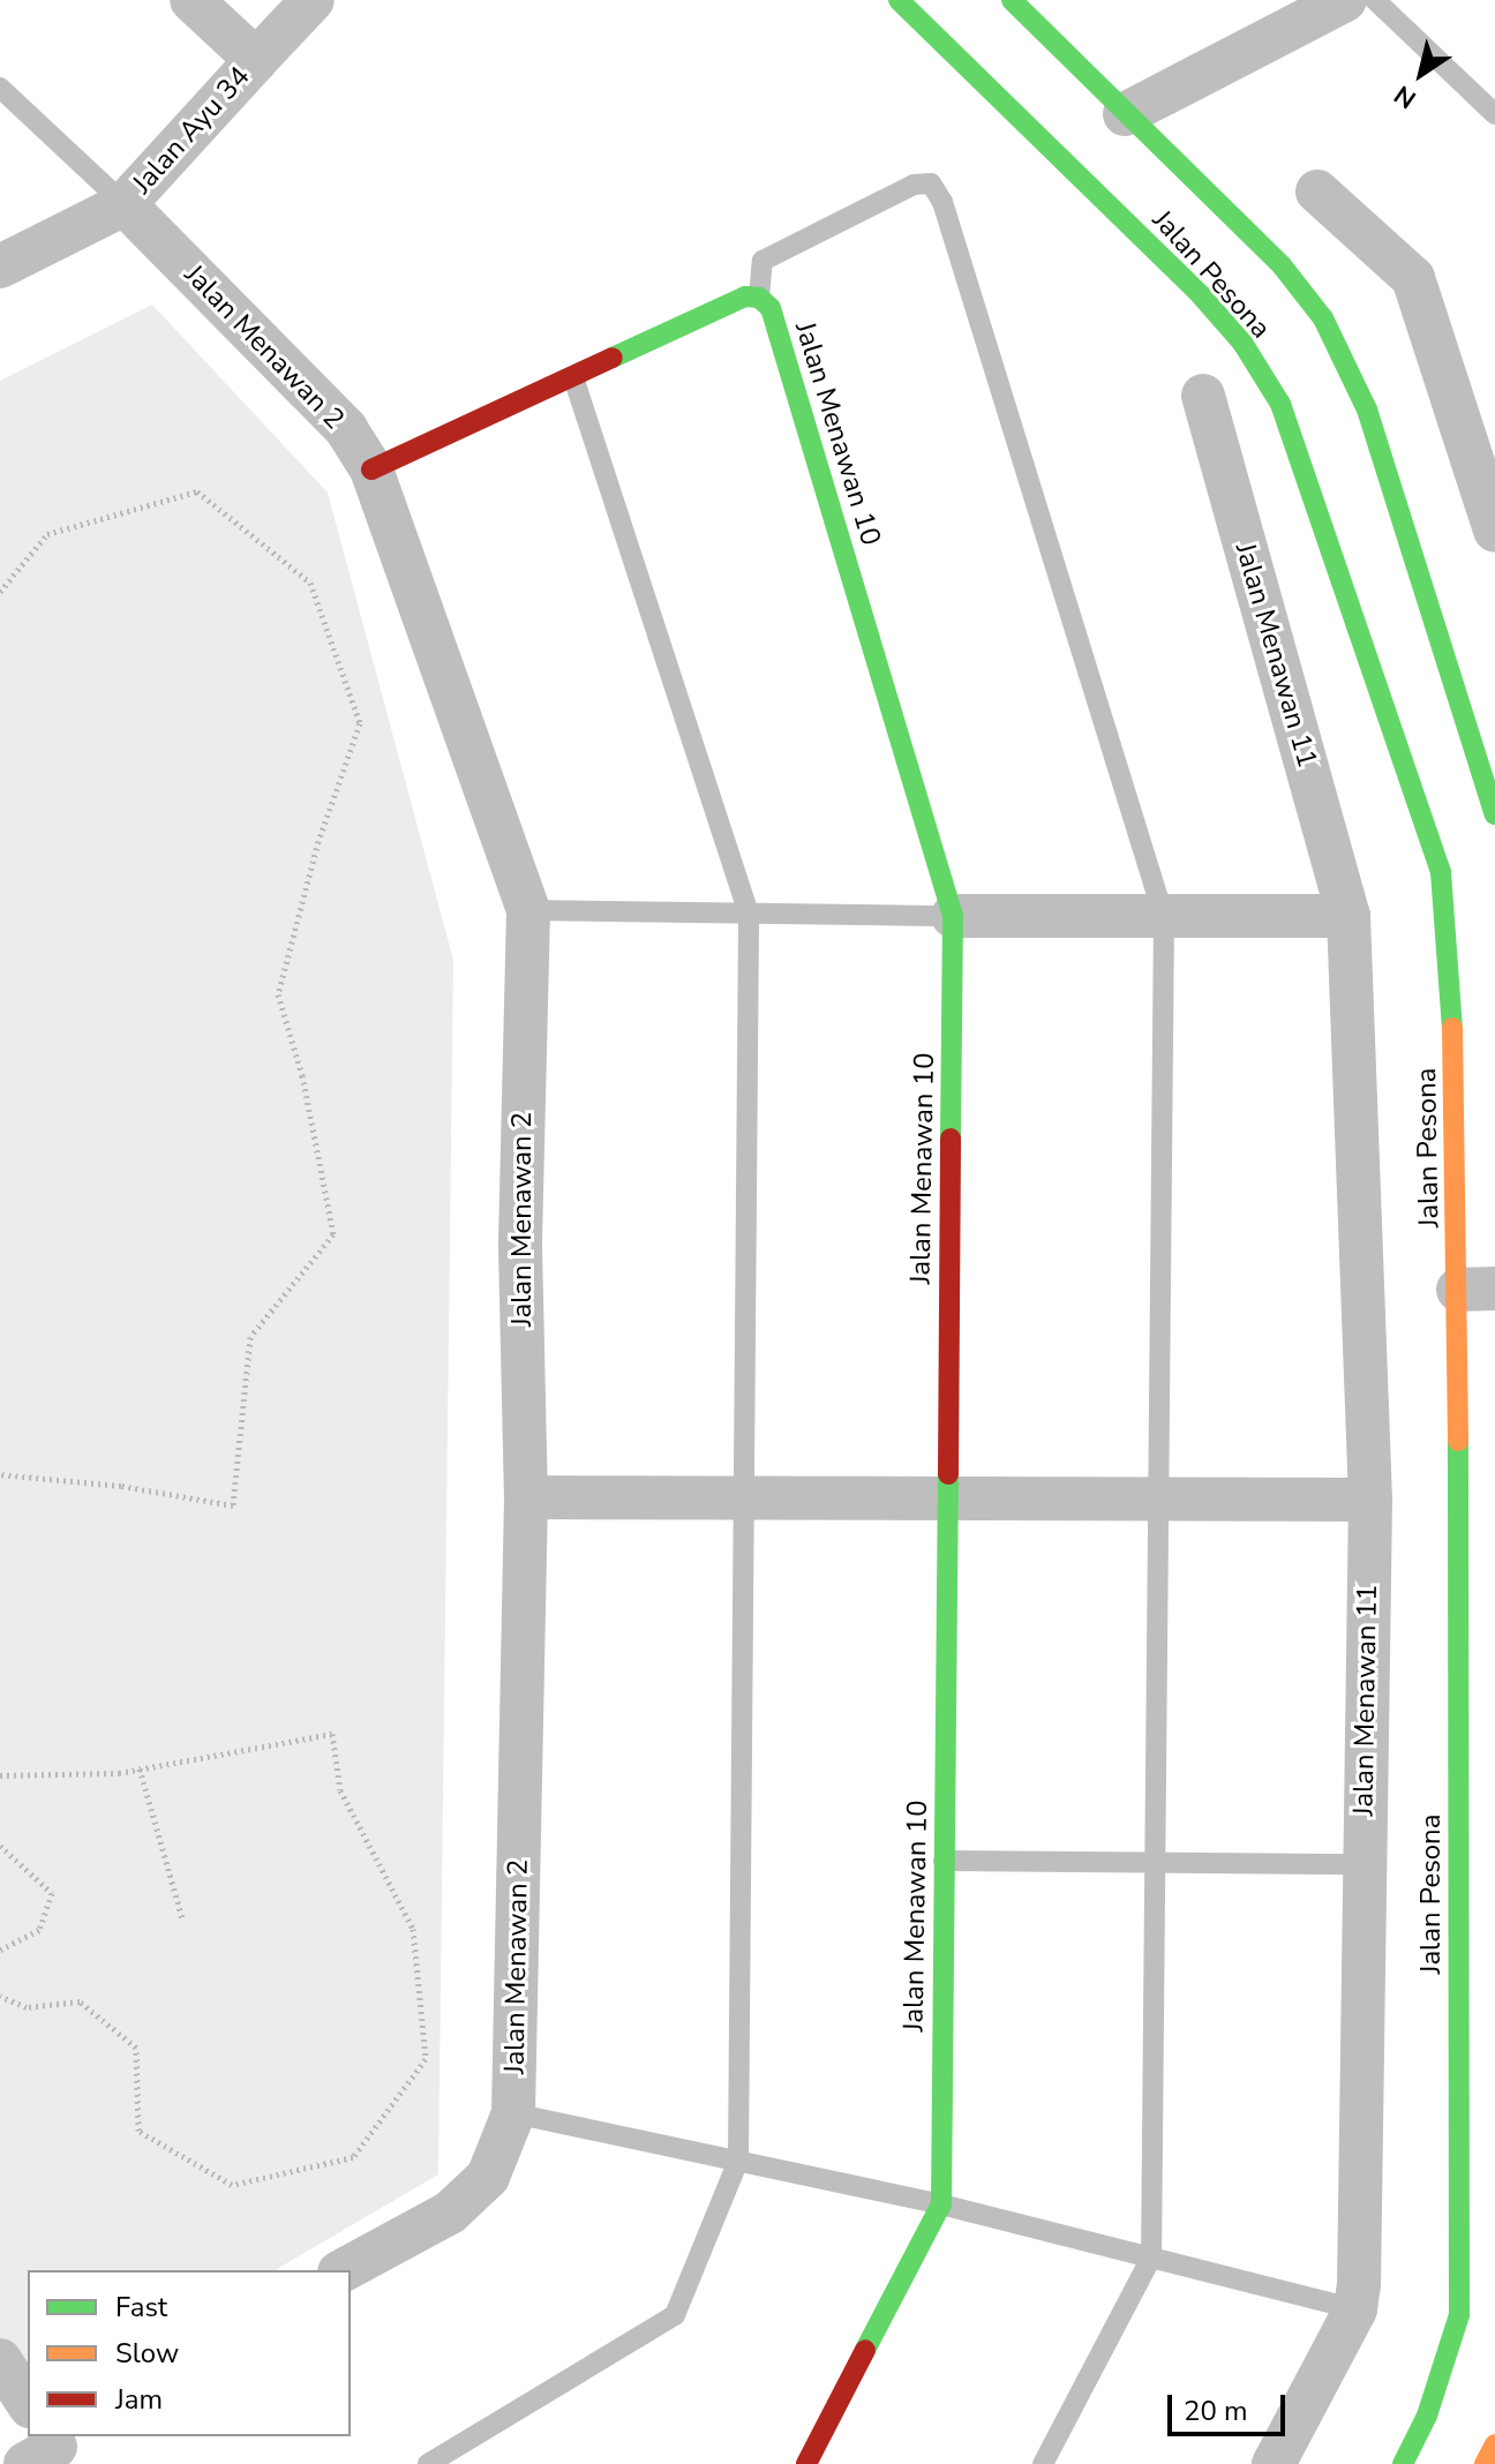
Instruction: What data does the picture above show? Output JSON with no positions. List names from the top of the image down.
{
  "streets": {
    "street": [
      "Jalan Ayu 34",
      "Jalan Pesona",
      "Jalan Menawan 2",
      "Jalan Menawan 10",
      "Jalan Menawan 11"
    ]
  },
  "crossings": [
    ["Jalan Ayu 34", "Jalan Menawan 2"]
  ],
  "legend": ["Fast", "Slow", "Jam"],
  "scale_bar": "20 m",
  "north": "bottom left"
}
